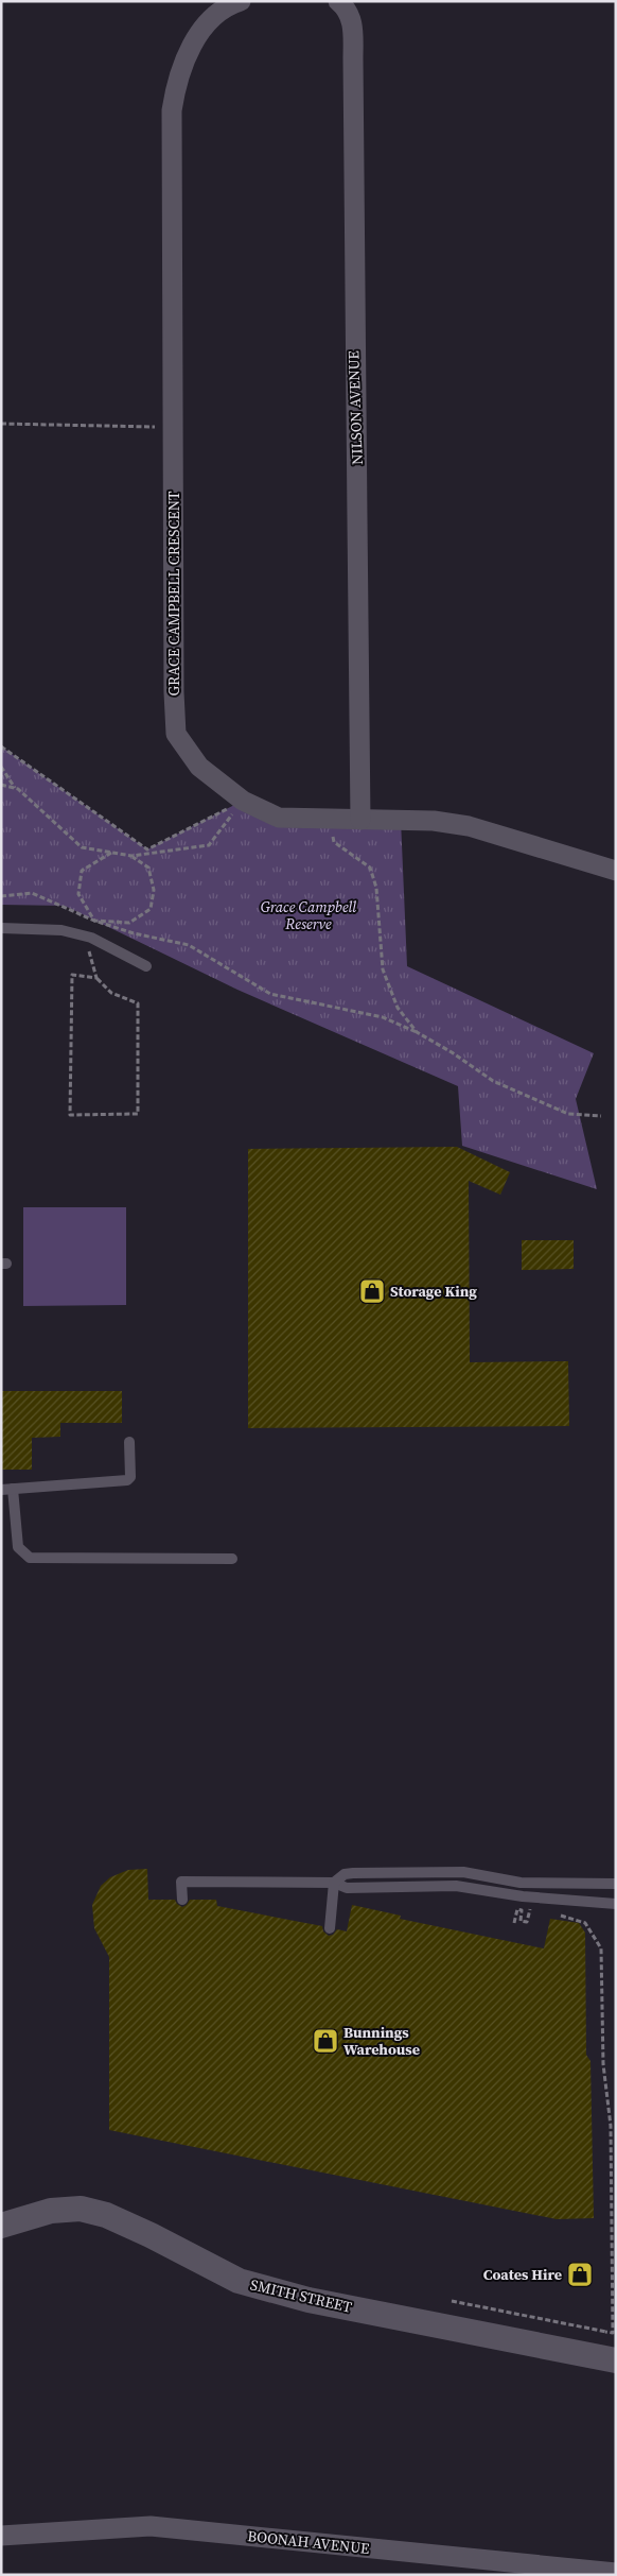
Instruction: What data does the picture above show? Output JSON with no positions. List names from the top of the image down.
{
  "streets": {
    "street": [
      "NILSON AVENUE",
      "GRACE CAMPBELL CRESCENT",
      "SMITH STREET",
      "BOONAH AVENUE"
    ]
  },
  "crossings": [
    ["NILSON AVENUE", "GRACE CAMPBELL CRESCENT"]
  ],
  "parks": ["Grace Campbell Reserve"],
  "places": {
    "shop": ["Storage King", "Bunnings Warehouse", "Coates Hire"]
  }
}
